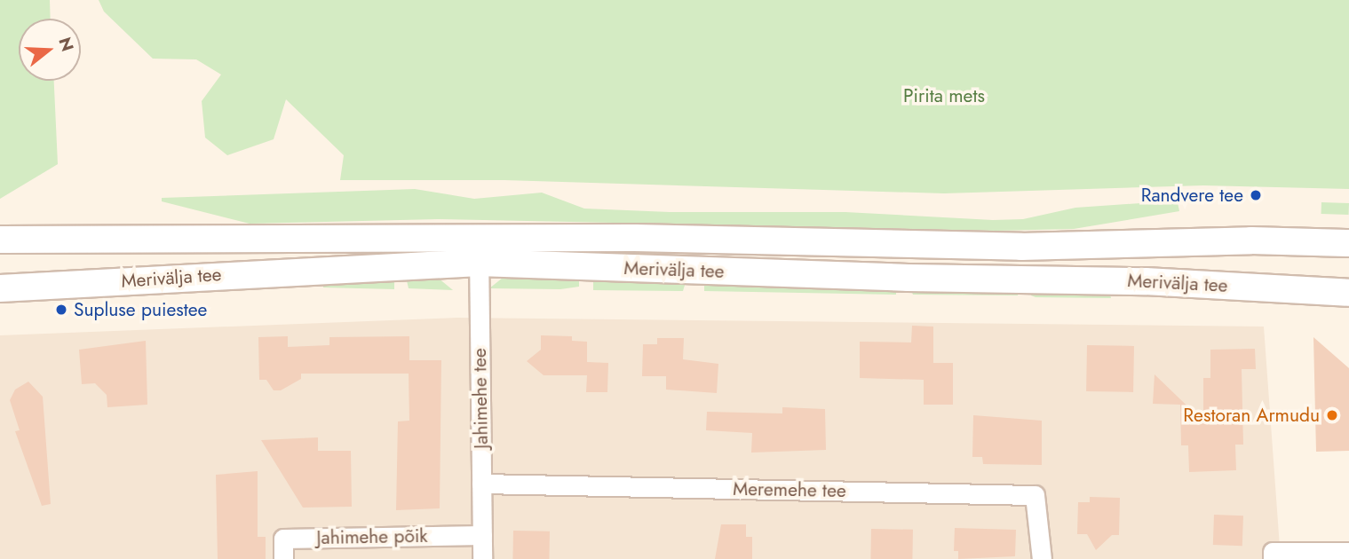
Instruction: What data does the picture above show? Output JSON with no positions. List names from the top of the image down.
{
  "streets": {
    "main road": ["Merivälja tee"],
    "street": ["Jahimehe tee", "Meremehe tee", "Jahimehe põik"]
  },
  "crossings": [
    ["Merivälja tee", "Jahimehe tee"],
    ["Jahimehe tee", "Meremehe tee"],
    ["Jahimehe tee", "Jahimehe põik"]
  ],
  "parks": ["Pirita mets"],
  "places": ["Randvere tee", "Supluse puiestee", "Restoran Armudu"],
  "north": "right"
}
